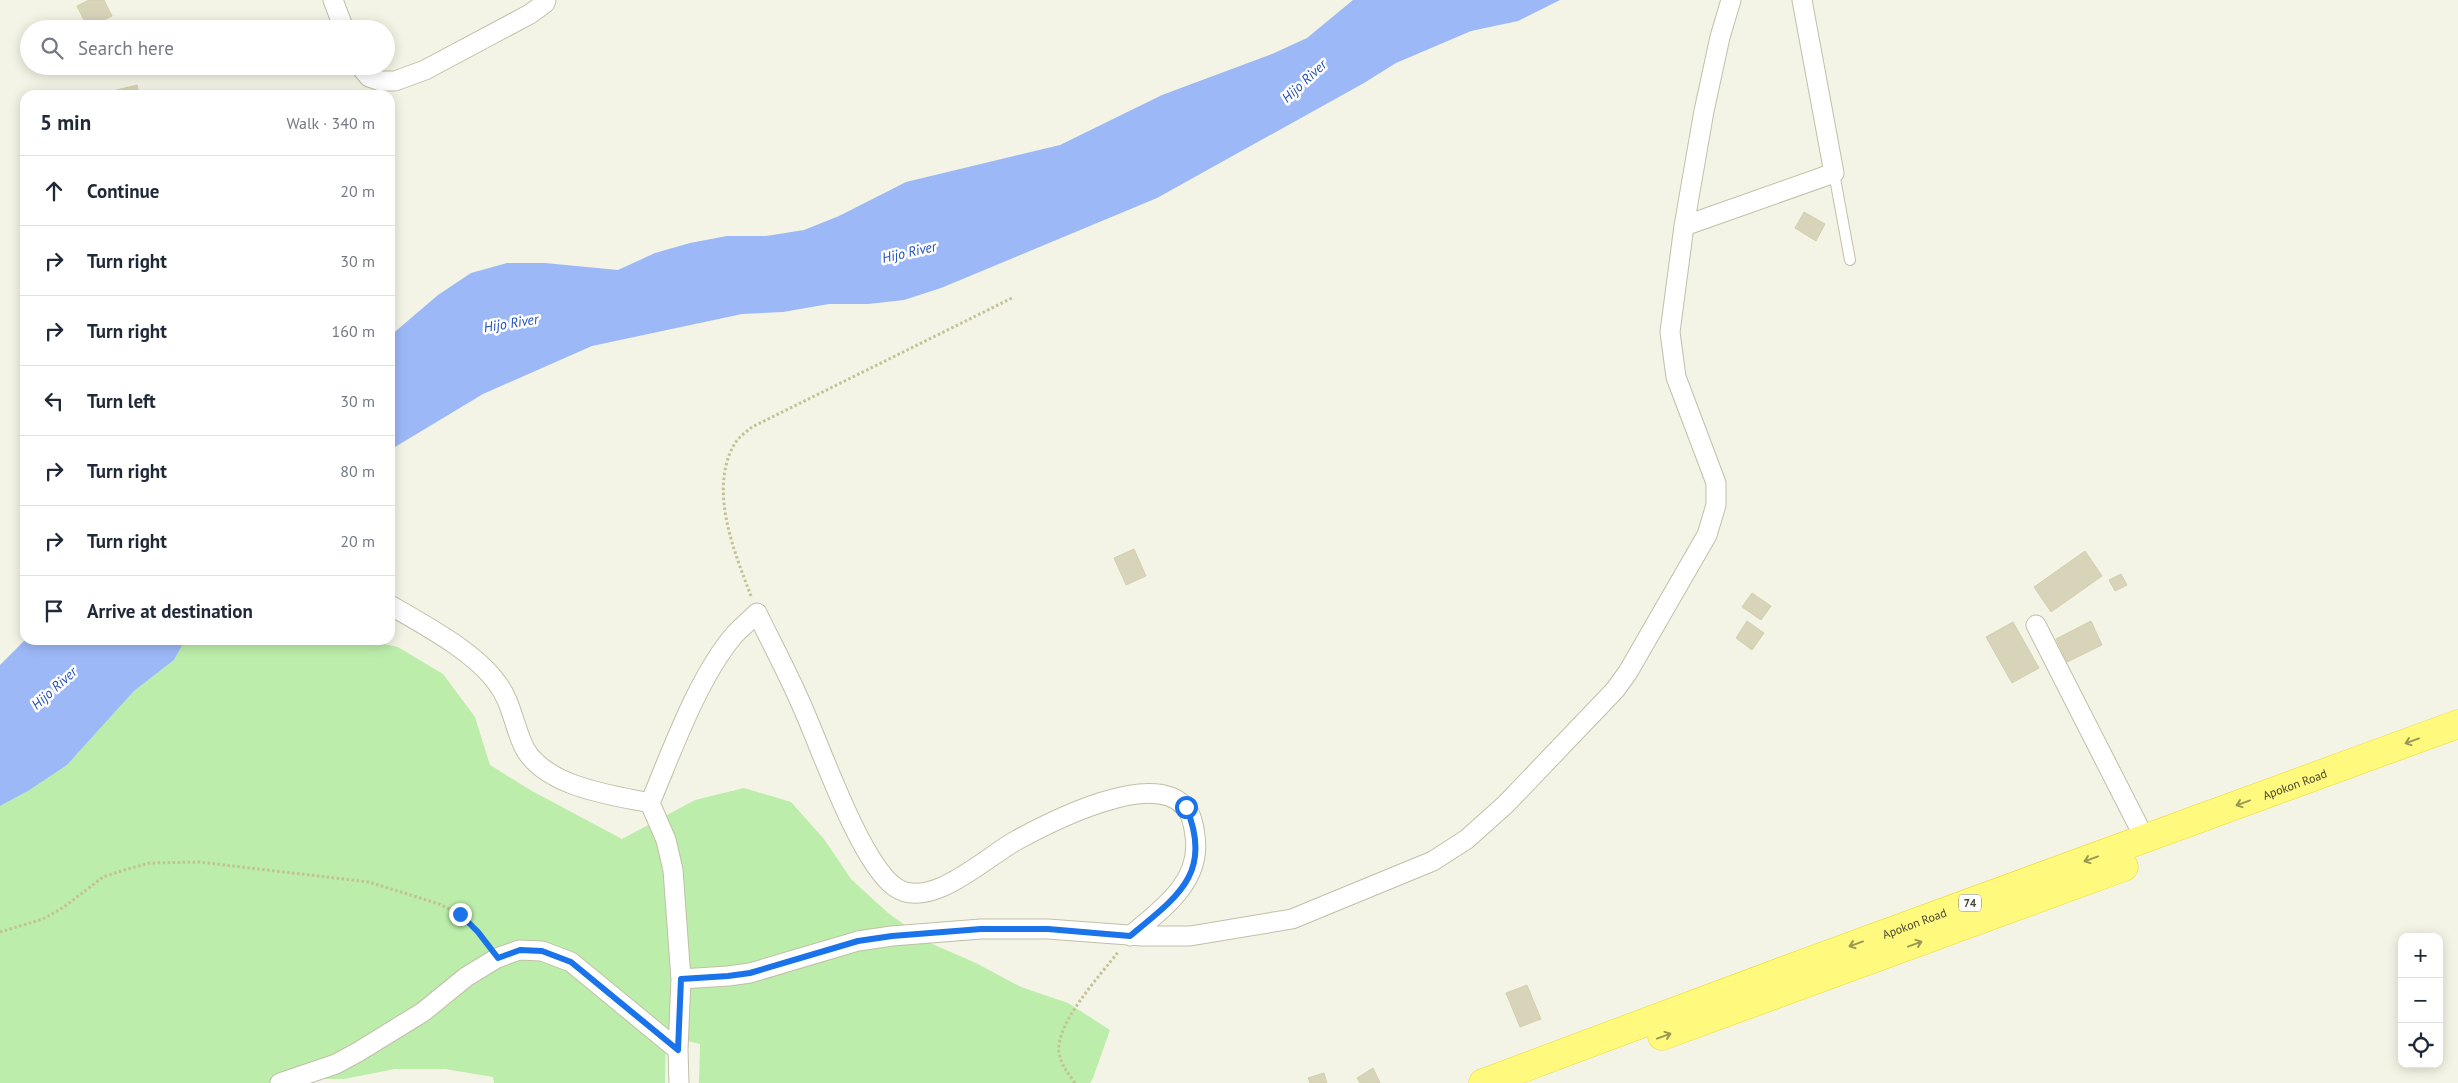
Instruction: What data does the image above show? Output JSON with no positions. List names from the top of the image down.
{
  "streets": {
    "highway": ["Apokon Road", "74"]
  },
  "water": ["Hijo River"],
  "page": {
    "search": "Search here",
    "heading": ["5 min", "Walk · 340 m"],
    "list": [
      ["Continue", "20 m"],
      ["Turn right", "30 m"],
      ["Turn right", "160 m"],
      ["Turn left", "30 m"],
      ["Turn right", "80 m"],
      ["Turn right", "20 m"],
      "Arrive at destination"
    ],
    "map_buttons": ["+", "−"]
  }
}
